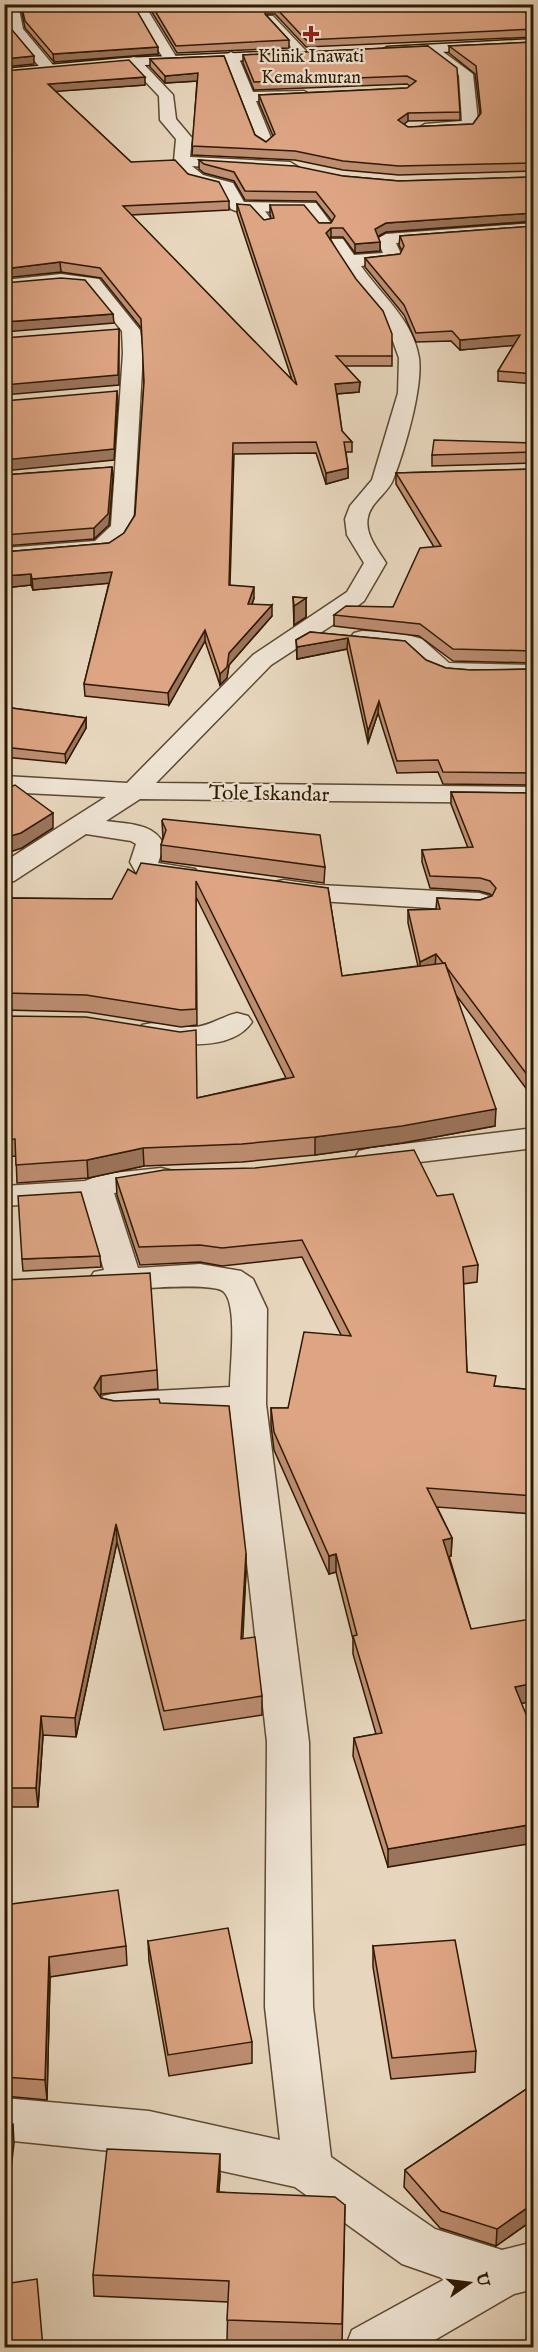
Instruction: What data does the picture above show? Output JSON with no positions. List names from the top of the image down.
{
  "streets": {
    "street": ["Tole Iskandar"]
  },
  "places": {
    "health": ["Klinik Inawati Kemakmuran"]
  },
  "north": "right"
}
